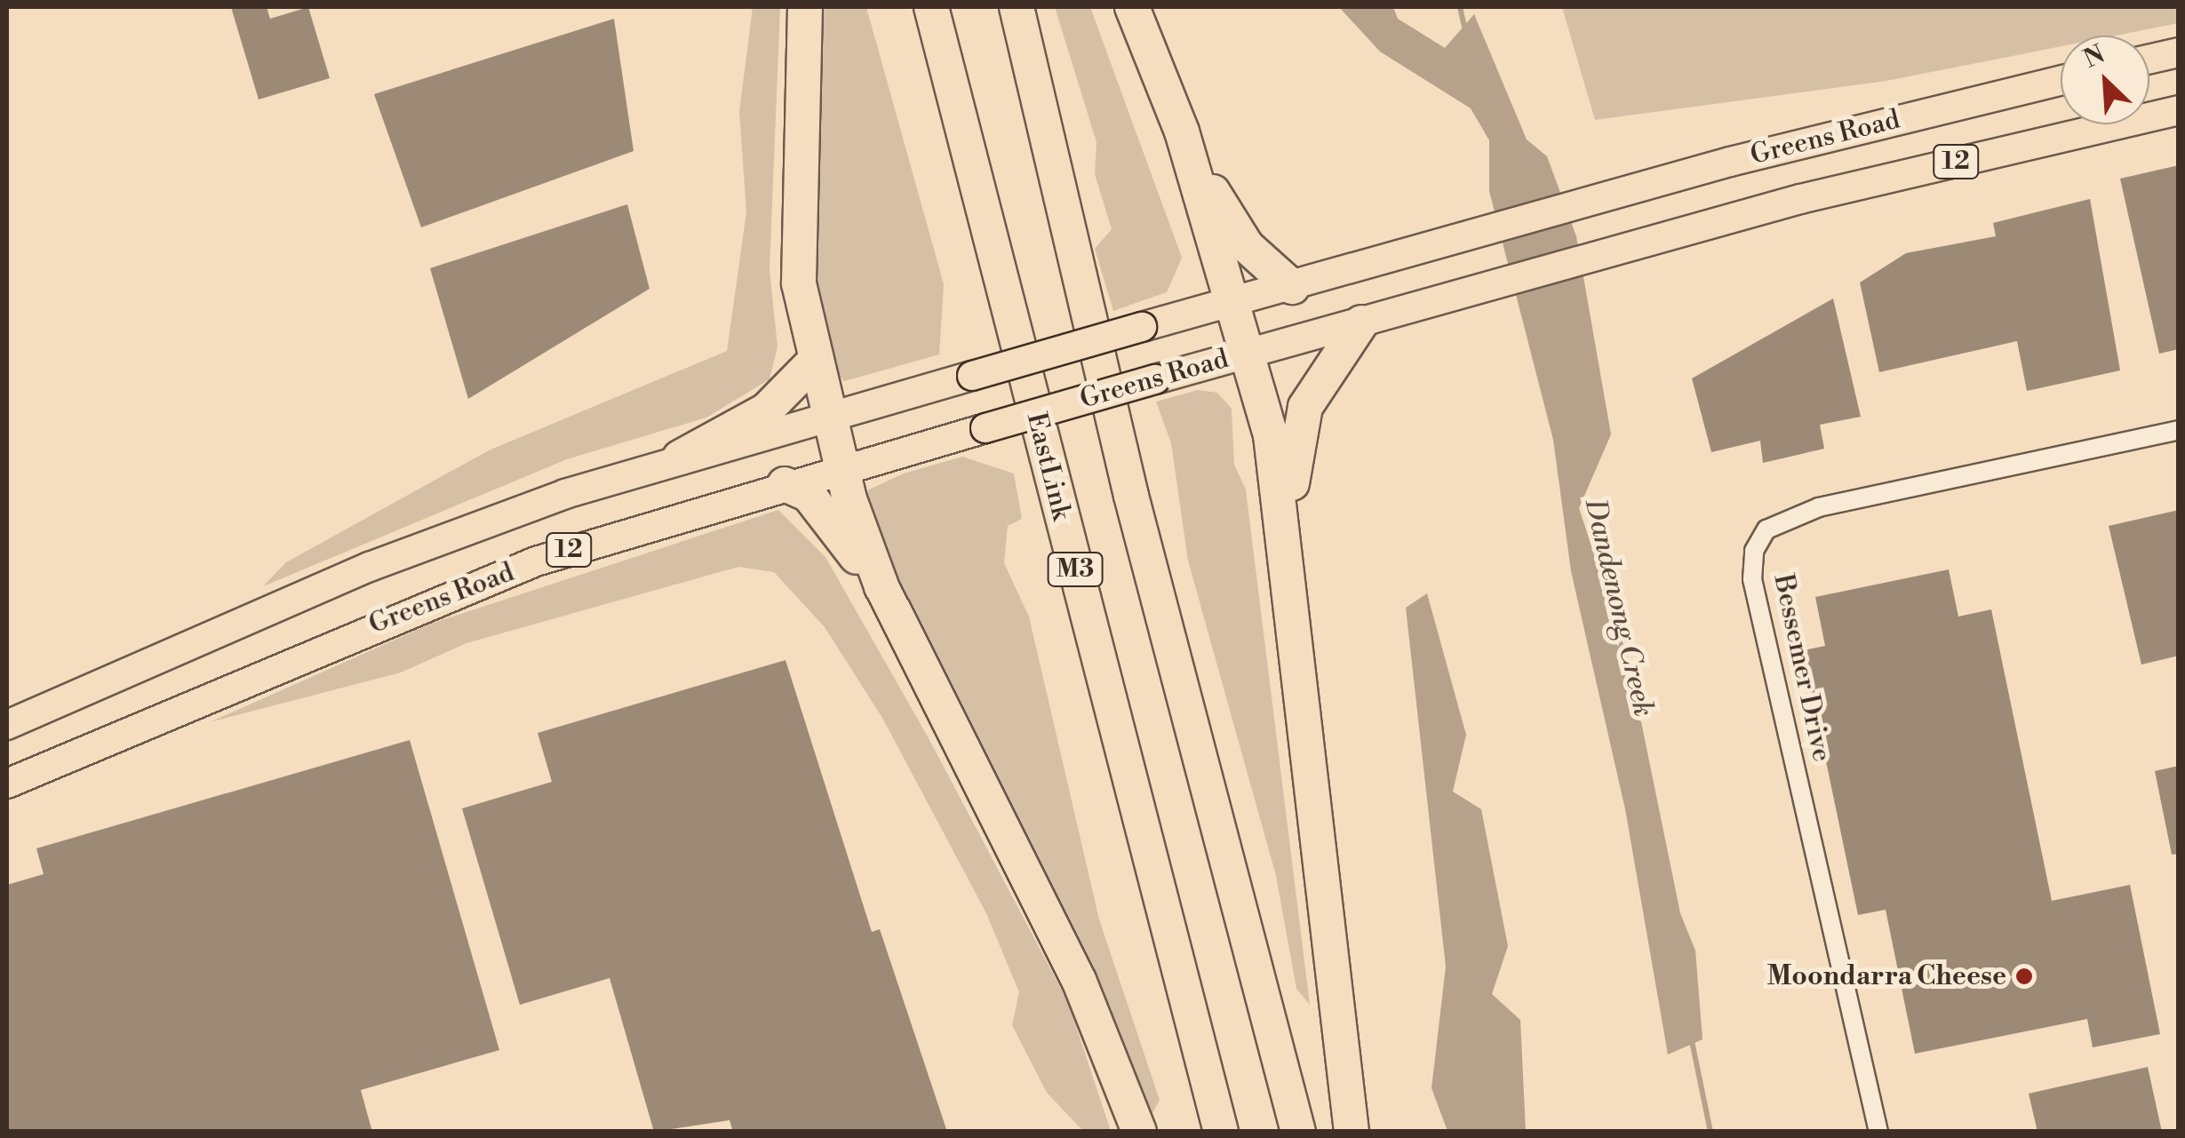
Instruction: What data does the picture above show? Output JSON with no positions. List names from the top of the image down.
{
  "streets": {
    "highway": ["EastLink", "M3"],
    "main road": ["Greens Road", "12"],
    "street": ["Bessemer Drive"]
  },
  "water": ["Dandenong Creek"],
  "places": ["Moondarra Cheese"],
  "north": "top left"
}
